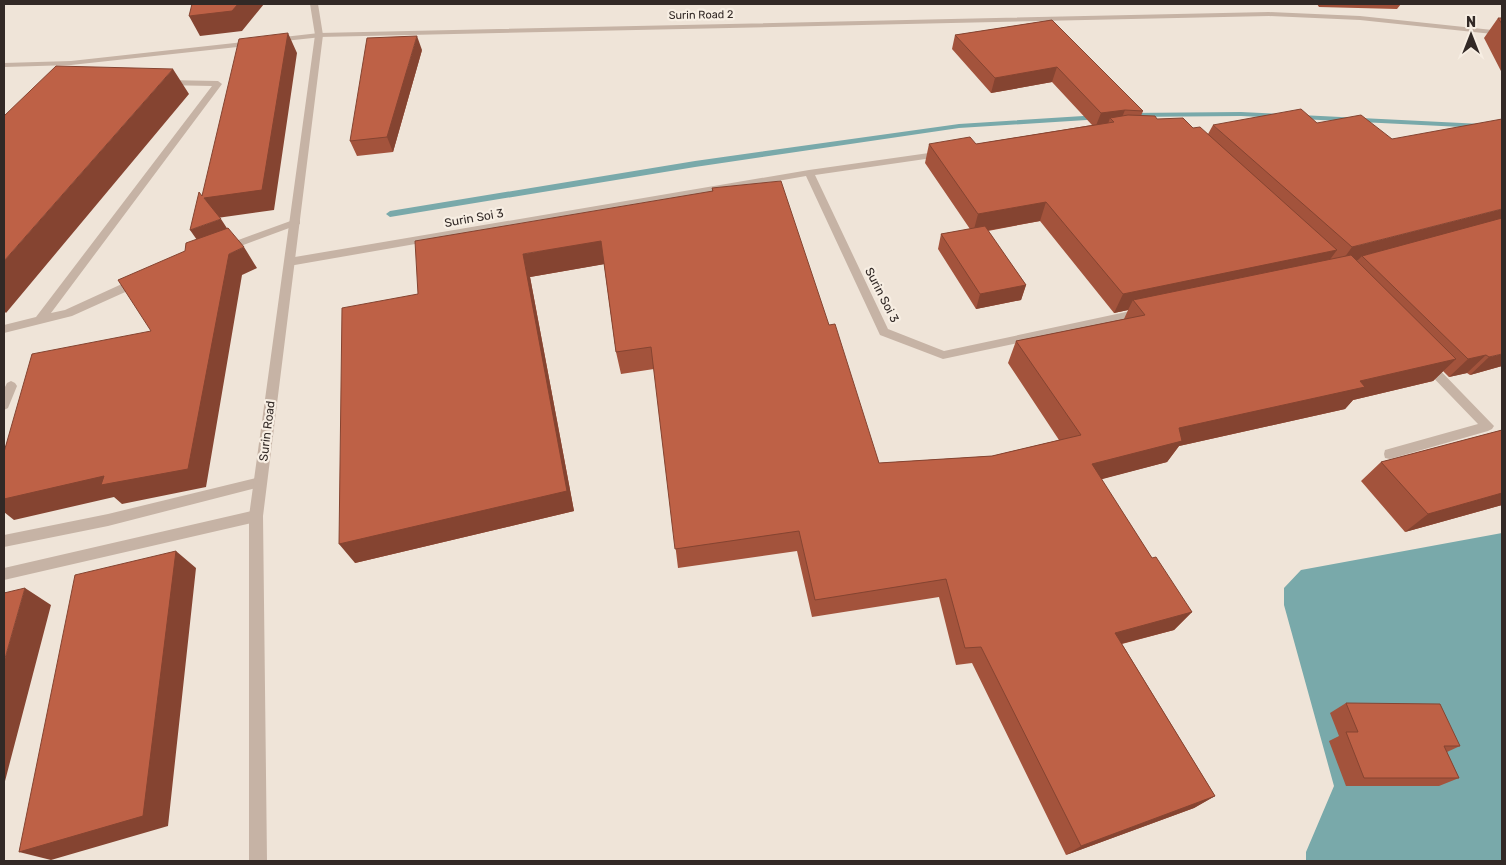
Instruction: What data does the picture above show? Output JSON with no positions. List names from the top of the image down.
{
  "streets": {
    "street": ["Surin Road 2", "Surin Soi 3", "Surin Road"]
  },
  "crossings": [
    ["Surin Road 2", "Surin Road"],
    ["Surin Soi 3", "Surin Road"]
  ],
  "north": "top"
}
